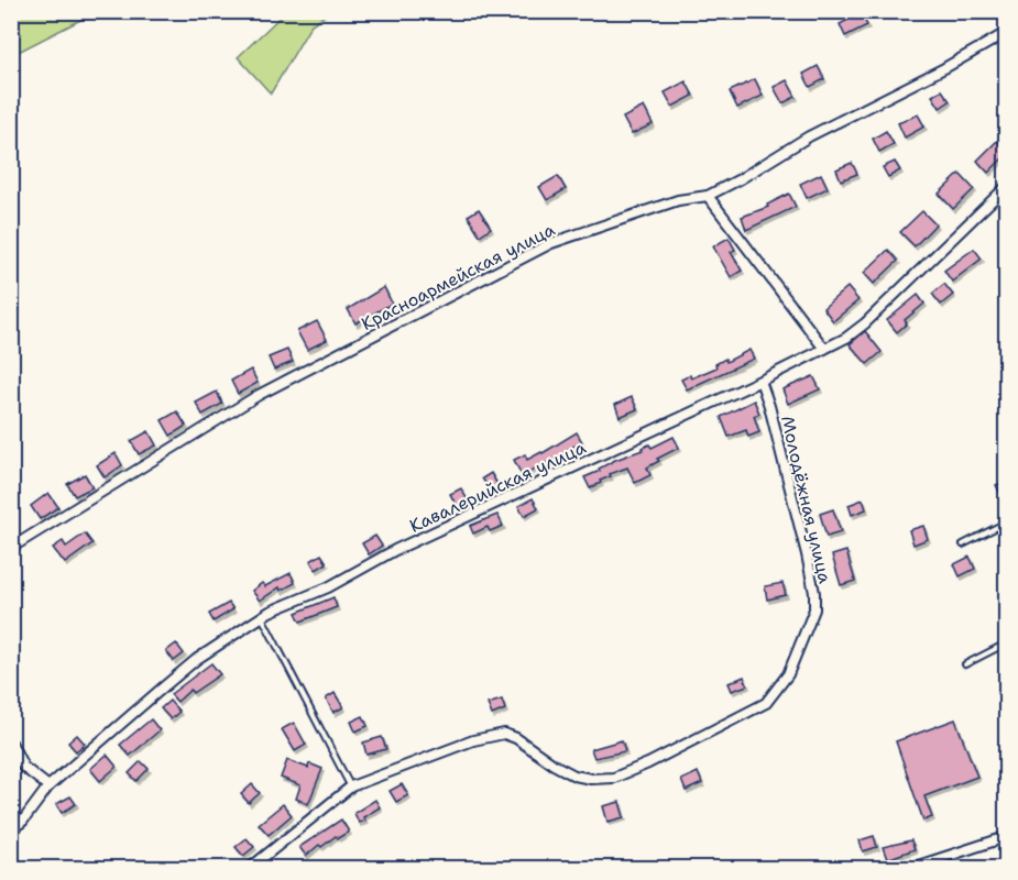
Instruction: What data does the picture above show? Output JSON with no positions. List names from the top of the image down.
{
  "streets": {
    "street": ["Красноармейская улица", "Кавалерийская улица", "Молодёжная улица"]
  },
  "crossings": [
    ["Кавалерийская улица", "Молодёжная улица"]
  ]
}
